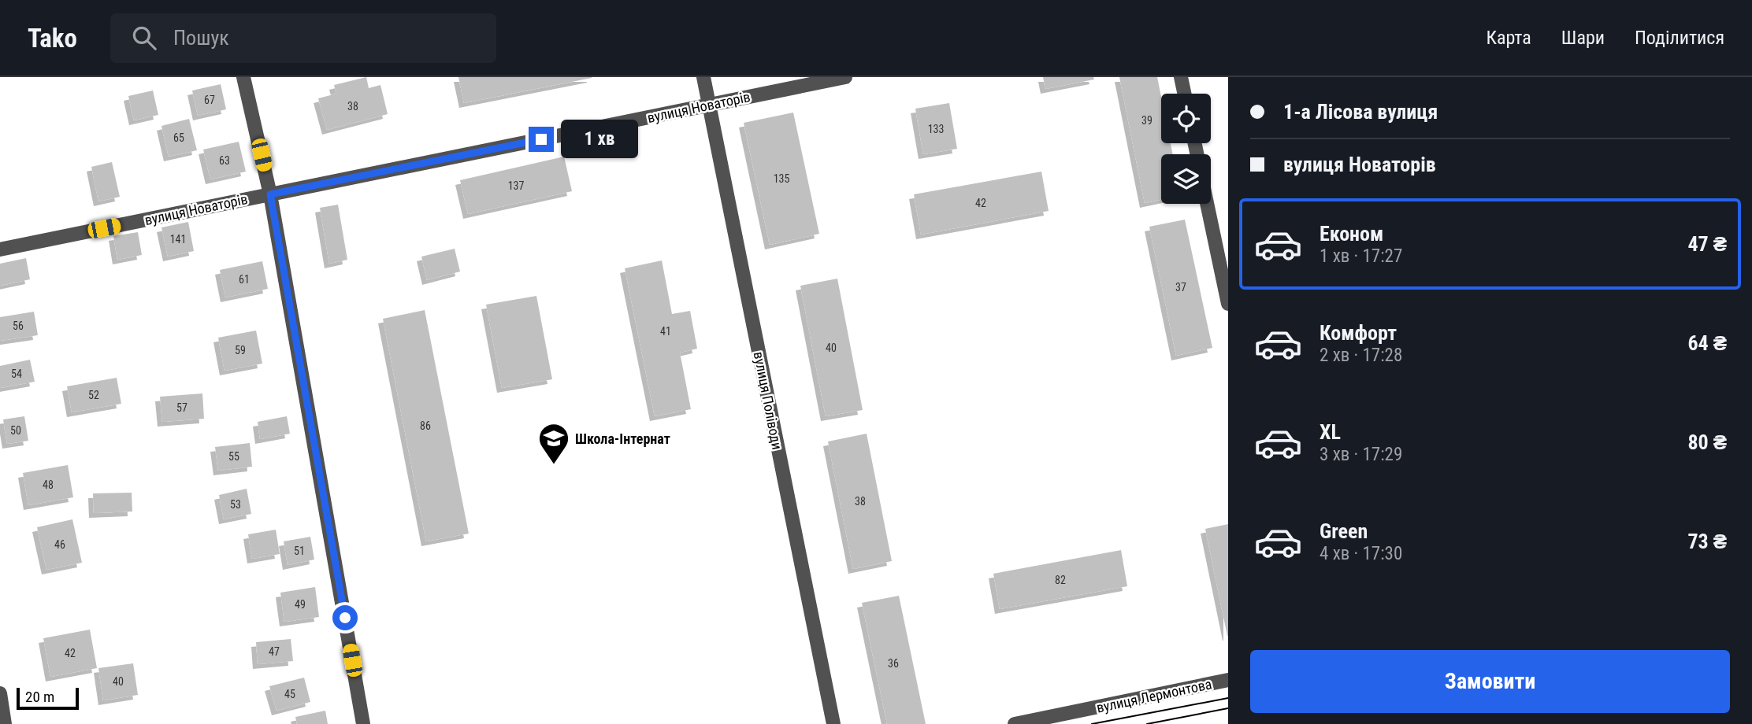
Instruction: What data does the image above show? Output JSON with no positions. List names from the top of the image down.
{
  "streets": {
    "street": ["вулиця Новаторів", "вулиця Поліводи", "вулиця Лермонтова"]
  },
  "crossings": [
    ["вулиця Новаторів", "вулиця Поліводи"]
  ],
  "places": {
    "school or university": ["Школа-Інтернат"]
  },
  "house_numbers": [
    "67",
    "38",
    "39",
    "133",
    "65",
    "63",
    "135",
    "137",
    "42",
    "141",
    "61",
    "37",
    "56",
    "41",
    "40",
    "59",
    "54",
    "52",
    "57",
    "86",
    "50",
    "55",
    "48",
    "38",
    "53",
    "46",
    "51",
    "82",
    "49",
    "47",
    "42",
    "36",
    "40",
    "45"
  ],
  "scale_bar": "20 m",
  "page": {
    "header": "Tako",
    "search": "Пошук",
    "nav": ["Карта", "Шари", "Поділитися"],
    "banner": ["1-а Лісова вулиця", "вулиця Новаторів"],
    "bubble": "1 хв",
    "list": [
      {
        "name": "Економ",
        "note": "1 хв · 17:27",
        "value": "47 ₴"
      },
      {
        "name": "Комфорт",
        "note": "2 хв · 17:28",
        "value": "64 ₴"
      },
      {
        "name": "XL",
        "note": "3 хв · 17:29",
        "value": "80 ₴"
      },
      {
        "name": "Green",
        "note": "4 хв · 17:30",
        "value": "73 ₴"
      }
    ],
    "buttons": "Замовити",
    "scale": "20 m"
  }
}
